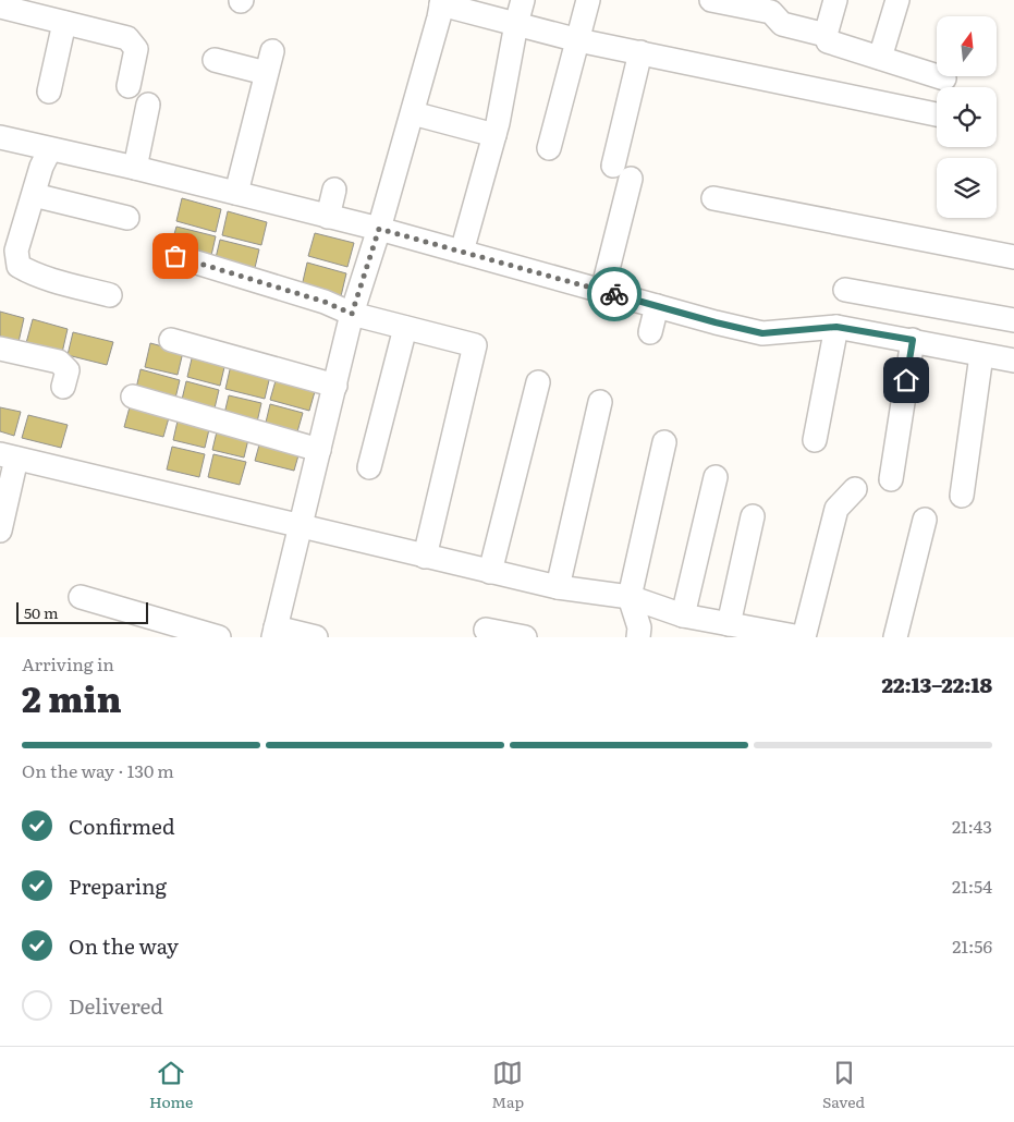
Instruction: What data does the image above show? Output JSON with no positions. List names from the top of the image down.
{
  "scale_bar": "50 m",
  "north": "top",
  "page": {
    "scale": "50 m",
    "heading": ["2 min", "Arriving in", "22:13–22:18"],
    "bar": "On the way · 130 m",
    "list": [
      ["Confirmed", "21:43"],
      ["Preparing", "21:54"],
      ["On the way", "21:56"],
      "Delivered"
    ],
    "tabs": ["Home", "Map", "Saved"]
  }
}
